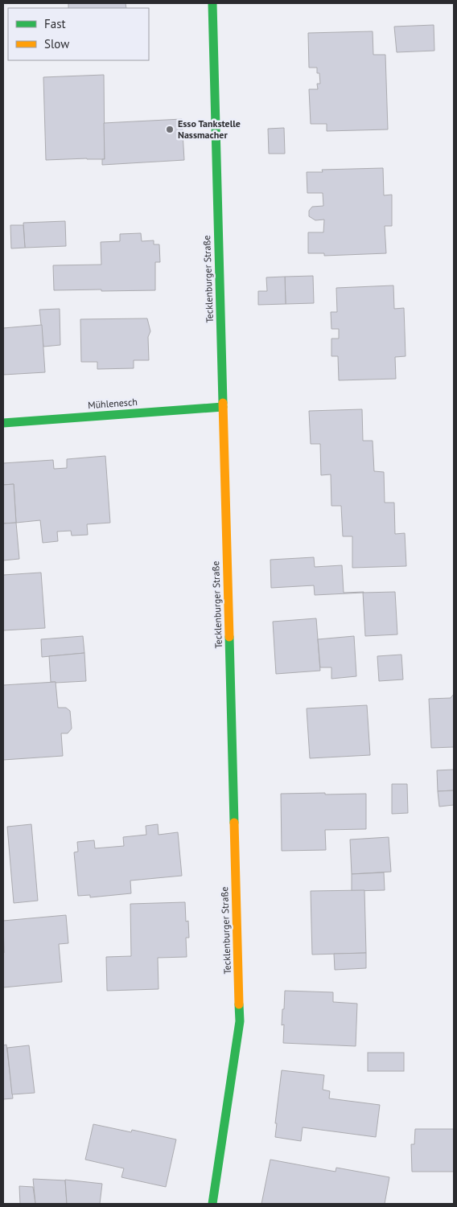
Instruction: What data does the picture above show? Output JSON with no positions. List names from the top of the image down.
{
  "streets": {
    "street": ["Tecklenburger Straße", "Mühlenesch"]
  },
  "crossings": [
    ["Tecklenburger Straße", "Mühlenesch"]
  ],
  "places": ["Esso Tankstelle Nassmacher"],
  "legend": ["Fast", "Slow"]
}
